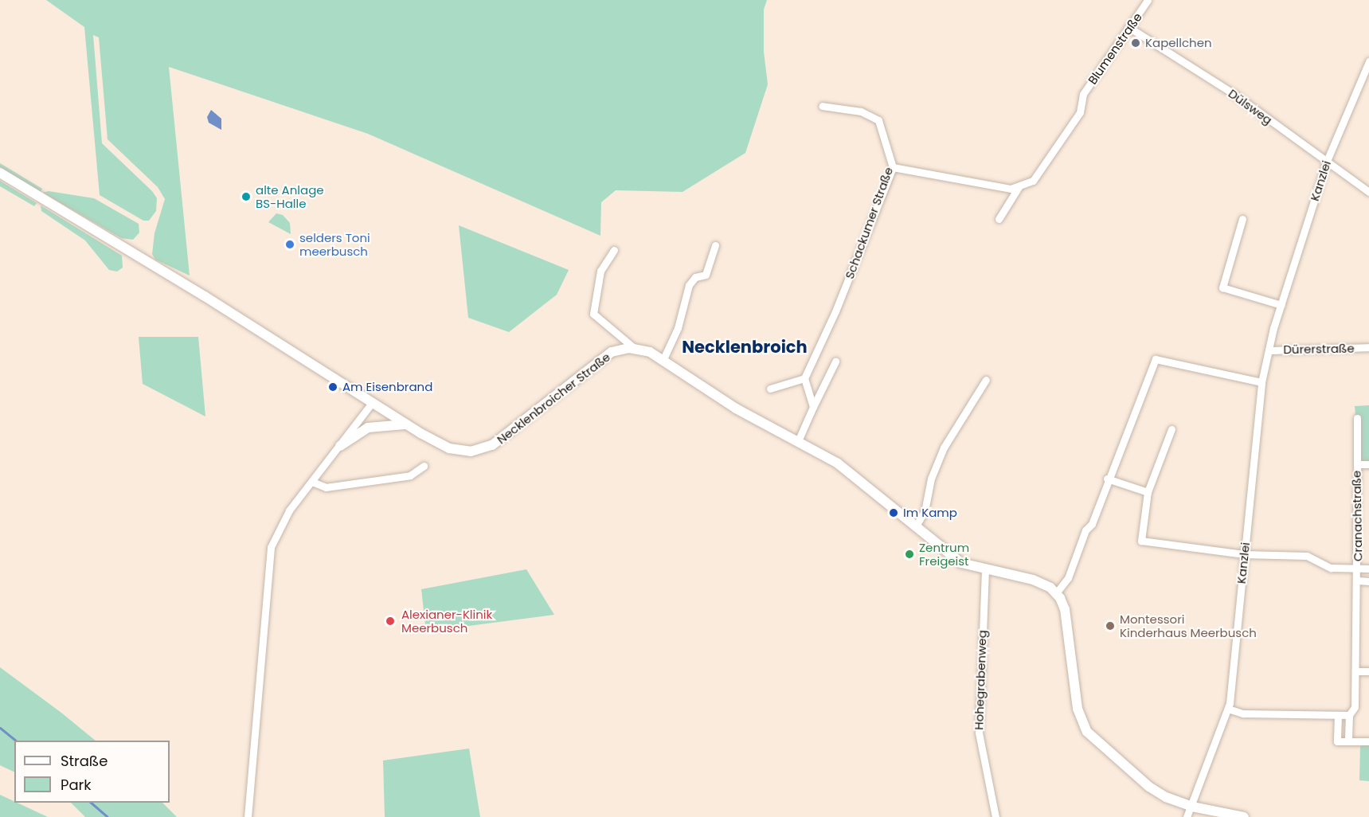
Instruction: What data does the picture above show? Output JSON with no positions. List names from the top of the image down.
{
  "streets": {
    "main road": ["Necklenbroicher Straße"],
    "street": [
      "Blumenstraße",
      "Dülsweg",
      "Kanzlei",
      "Schackumer Straße",
      "Dürerstraße",
      "Cranachstraße",
      "Hohegrabenweg"
    ]
  },
  "crossings": [
    ["Blumenstraße", "Dülsweg"],
    ["Dülsweg", "Kanzlei"],
    ["Kanzlei", "Dürerstraße"],
    ["Kanzlei", "Cranachstraße"]
  ],
  "districts": ["Necklenbroich"],
  "places": [
    "Kapellchen",
    "alte Anlage BS-Halle",
    "selders Toni meerbusch",
    "Am Eisenbrand",
    "Im Kamp",
    "Zentrum Freigeist",
    "Alexianer-Klinik Meerbusch",
    "Montessori Kinderhaus Meerbusch"
  ],
  "legend": ["Straße", "Park"]
}
